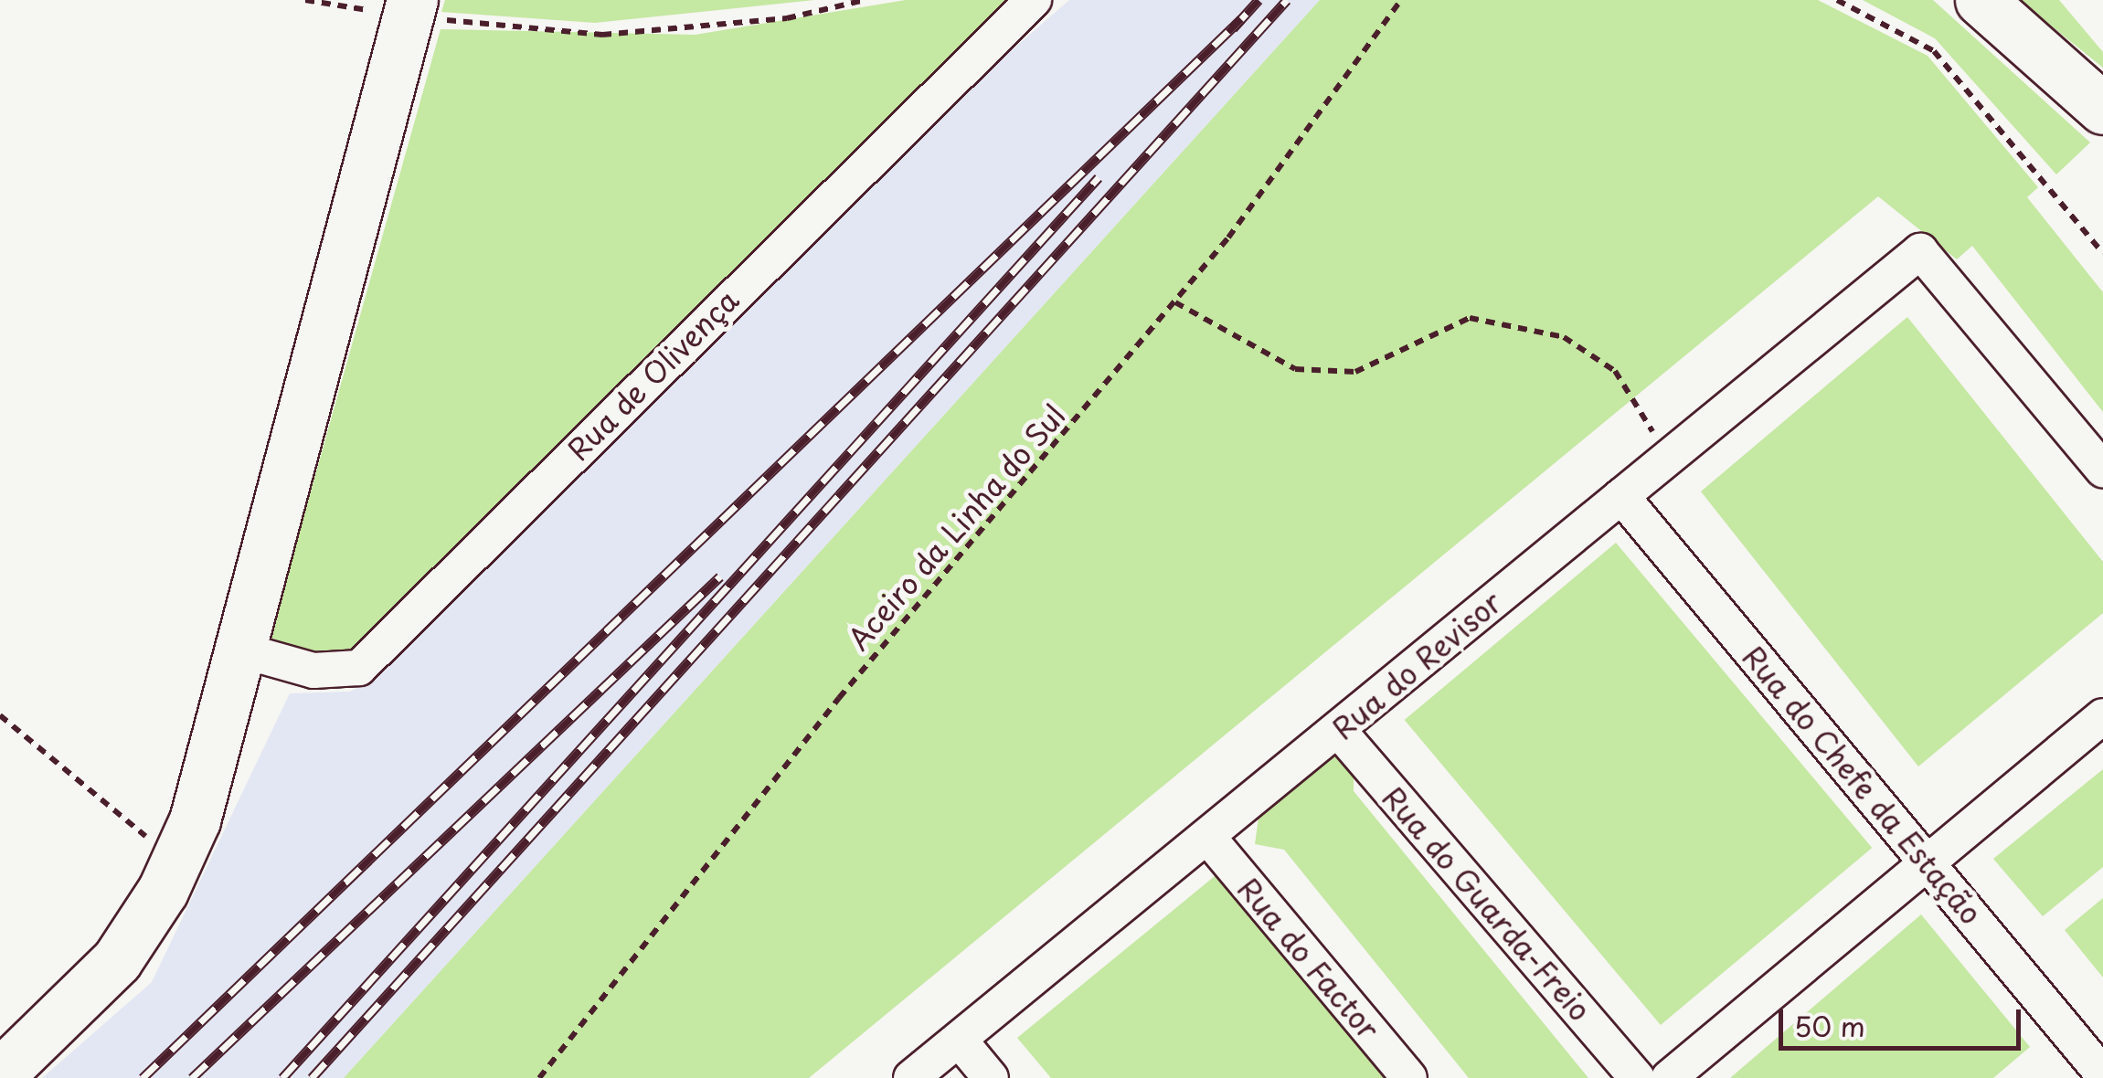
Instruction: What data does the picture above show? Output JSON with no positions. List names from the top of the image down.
{
  "streets": {
    "street": [
      "Rua de Olivença",
      "Rua do Revisor",
      "Rua do Chefe da Estação",
      "Rua do Guarda-Freio",
      "Rua do Factor"
    ],
    "path": ["Aceiro da Linha do Sul"]
  },
  "crossings": [
    ["Rua do Revisor", "Rua do Chefe da Estação"],
    ["Rua do Revisor", "Rua do Guarda-Freio"],
    ["Rua do Revisor", "Rua do Factor"]
  ],
  "scale_bar": "50 m"
}
